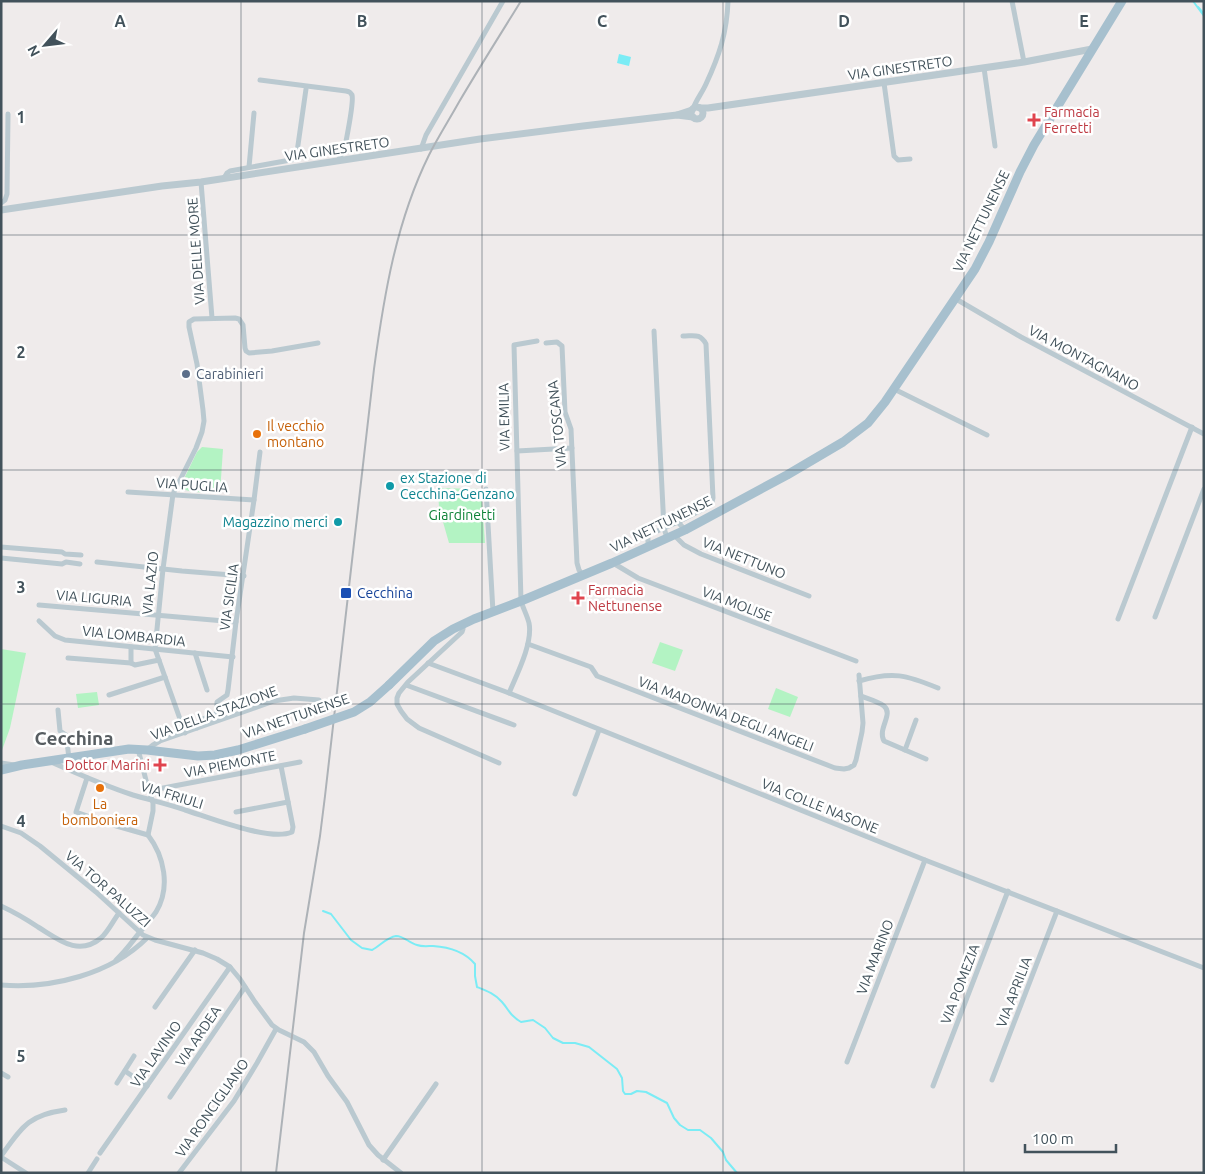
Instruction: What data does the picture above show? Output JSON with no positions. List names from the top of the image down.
{
  "streets": {
    "main road": ["VIA NETTUNENSE"],
    "street": [
      "VIA GINESTRETO",
      "VIA DELLE MORE",
      "VIA MONTAGNANO",
      "VIA EMILIA",
      "VIA TOSCANA",
      "VIA PUGLIA",
      "VIA NETTUNO",
      "VIA LAZIO",
      "VIA SICILIA",
      "VIA LIGURIA",
      "VIA MOLISE",
      "VIA LOMBARDIA",
      "VIA DELLA STAZIONE",
      "VIA MADONNA DEGLI ANGELI",
      "VIA PIEMONTE",
      "VIA FRIULI",
      "VIA COLLE NASONE",
      "VIA TOR PALUZZI",
      "VIA MARINO",
      "VIA POMEZIA",
      "VIA APRILIA",
      "VIA ARDEA",
      "VIA LAVINIO",
      "VIA RONCIGLIANO"
    ]
  },
  "crossings": [
    ["VIA GINESTRETO", "VIA NETTUNENSE"],
    ["VIA GINESTRETO", "VIA DELLE MORE"],
    ["VIA NETTUNENSE", "VIA MONTAGNANO"],
    ["VIA NETTUNENSE", "VIA EMILIA"],
    ["VIA NETTUNENSE", "VIA TOSCANA"],
    ["VIA NETTUNENSE", "VIA NETTUNO"],
    ["VIA NETTUNENSE", "VIA MOLISE"],
    ["VIA NETTUNENSE", "VIA DELLA STAZIONE"],
    ["VIA NETTUNENSE", "VIA FRIULI"],
    ["VIA DELLE MORE", "VIA LAZIO"],
    ["VIA PUGLIA", "VIA LAZIO"],
    ["VIA PUGLIA", "VIA SICILIA"],
    ["VIA LAZIO", "VIA LIGURIA"],
    ["VIA LAZIO", "VIA LOMBARDIA"],
    ["VIA LAZIO", "VIA DELLA STAZIONE"],
    ["VIA SICILIA", "VIA LIGURIA"],
    ["VIA SICILIA", "VIA LOMBARDIA"],
    ["VIA SICILIA", "VIA DELLA STAZIONE"],
    ["VIA COLLE NASONE", "VIA MARINO"],
    ["VIA COLLE NASONE", "VIA POMEZIA"],
    ["VIA COLLE NASONE", "VIA APRILIA"],
    ["VIA TOR PALUZZI", "VIA ARDEA"],
    ["VIA TOR PALUZZI", "VIA LAVINIO"],
    ["VIA TOR PALUZZI", "VIA RONCIGLIANO"]
  ],
  "districts": ["Cecchina"],
  "parks": ["Giardinetti"],
  "places": {
    "health": ["Farmacia Ferretti", "Farmacia Nettunense", "Dottor Marini"],
    "other": [
      "Carabinieri",
      "Il vecchio montano",
      "ex Stazione di Cecchina-Genzano",
      "Magazzino merci",
      "La bomboniera"
    ],
    "transit": ["Cecchina"]
  },
  "scale_bar": "100 m",
  "north": "bottom left",
  "grid": {
    "columns": [
      "A",
      "B",
      "C",
      "D",
      "E"
    ],
    "rows": [
      "1",
      "2",
      "3",
      "4",
      "5"
    ]
  }
}
